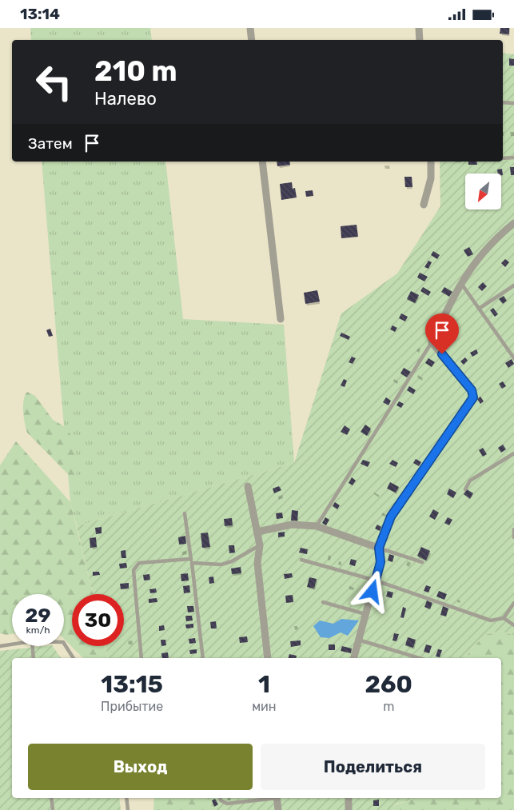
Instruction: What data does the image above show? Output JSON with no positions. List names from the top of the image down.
{
  "north": "bottom left",
  "page": {
    "status": "13:14",
    "turn": ["210 m", "Налево"],
    "then": "Затем",
    "speed": "29 km/h",
    "limit": "30",
    "eta": [
      "13:15",
      "Прибытие",
      "1",
      "мин",
      "260",
      "m"
    ],
    "buttons": ["Выход", "Поделиться"]
  }
}
